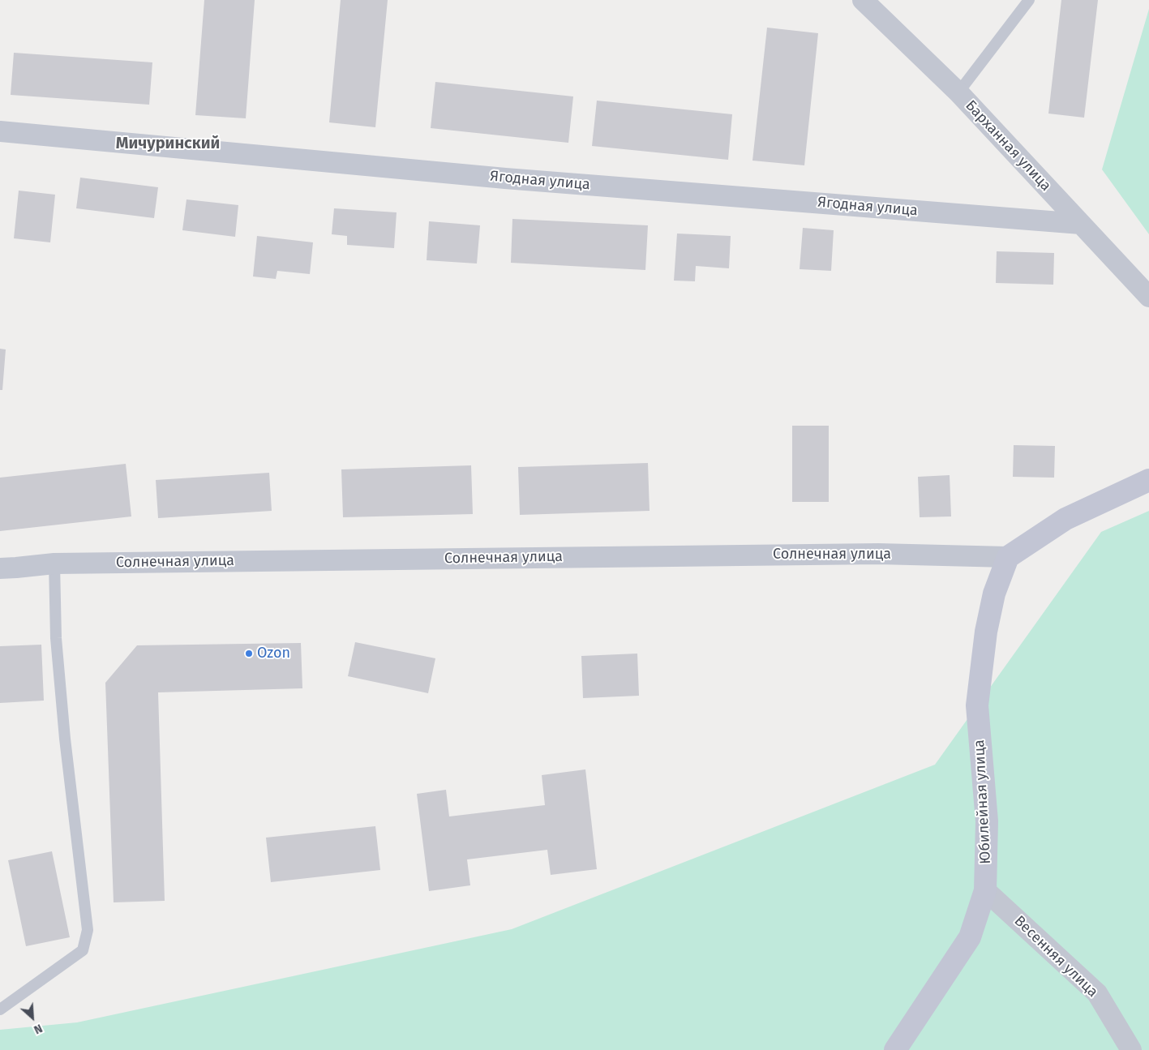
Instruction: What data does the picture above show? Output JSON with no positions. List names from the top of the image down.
{
  "streets": {
    "street": [
      "Барханная улица",
      "Ягодная улица",
      "Солнечная улица",
      "Юбилейная улица",
      "Весенняя улица"
    ]
  },
  "crossings": [
    ["Барханная улица", "Ягодная улица"],
    ["Солнечная улица", "Юбилейная улица"],
    ["Юбилейная улица", "Весенняя улица"]
  ],
  "districts": ["Мичуринский"],
  "places": ["Ozon"],
  "north": "bottom right"
}
